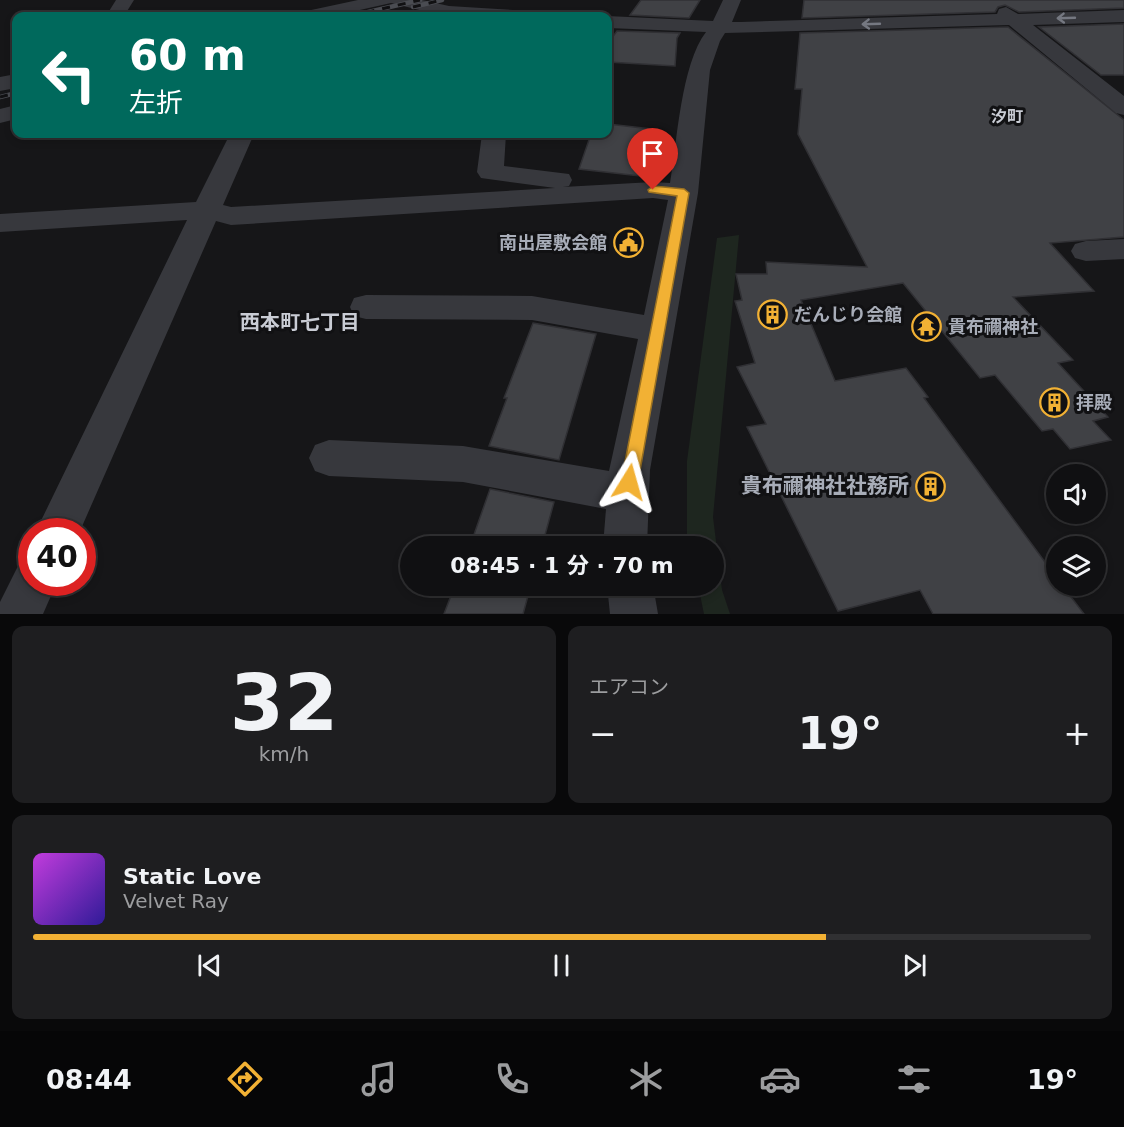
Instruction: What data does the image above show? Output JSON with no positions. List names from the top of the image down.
{
  "districts": ["汐町", "西本町七丁目"],
  "places": {
    "public building": ["南出屋敷会館"],
    "building": ["だんじり会館", "拝殿", "貴布禰神社社務所"],
    "temple": ["貴布禰神社"]
  },
  "page": {
    "turn": ["60 m", "左折"],
    "limit": "40",
    "trip": "08:45 · 1 分 · 70 m",
    "tile": [
      ["32", "km/h"],
      "エアコン"
    ],
    "heat": ["−", "19°", "+"],
    "song": ["Static Love", "Velvet Ray"],
    "tabs": ["08:44", "19°"]
  }
}
